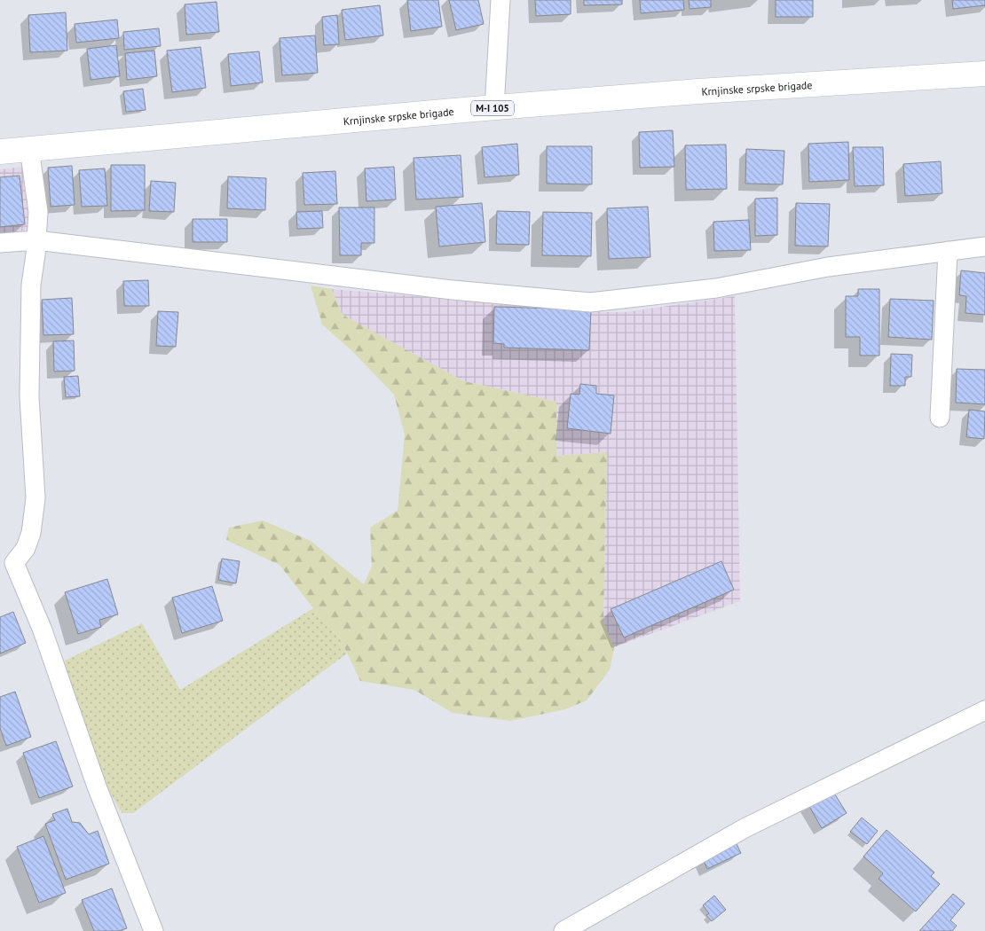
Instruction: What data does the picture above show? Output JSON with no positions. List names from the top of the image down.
{
  "streets": {
    "main road": ["Krnjinske srpske brigade", "M-I 105"]
  }
}
